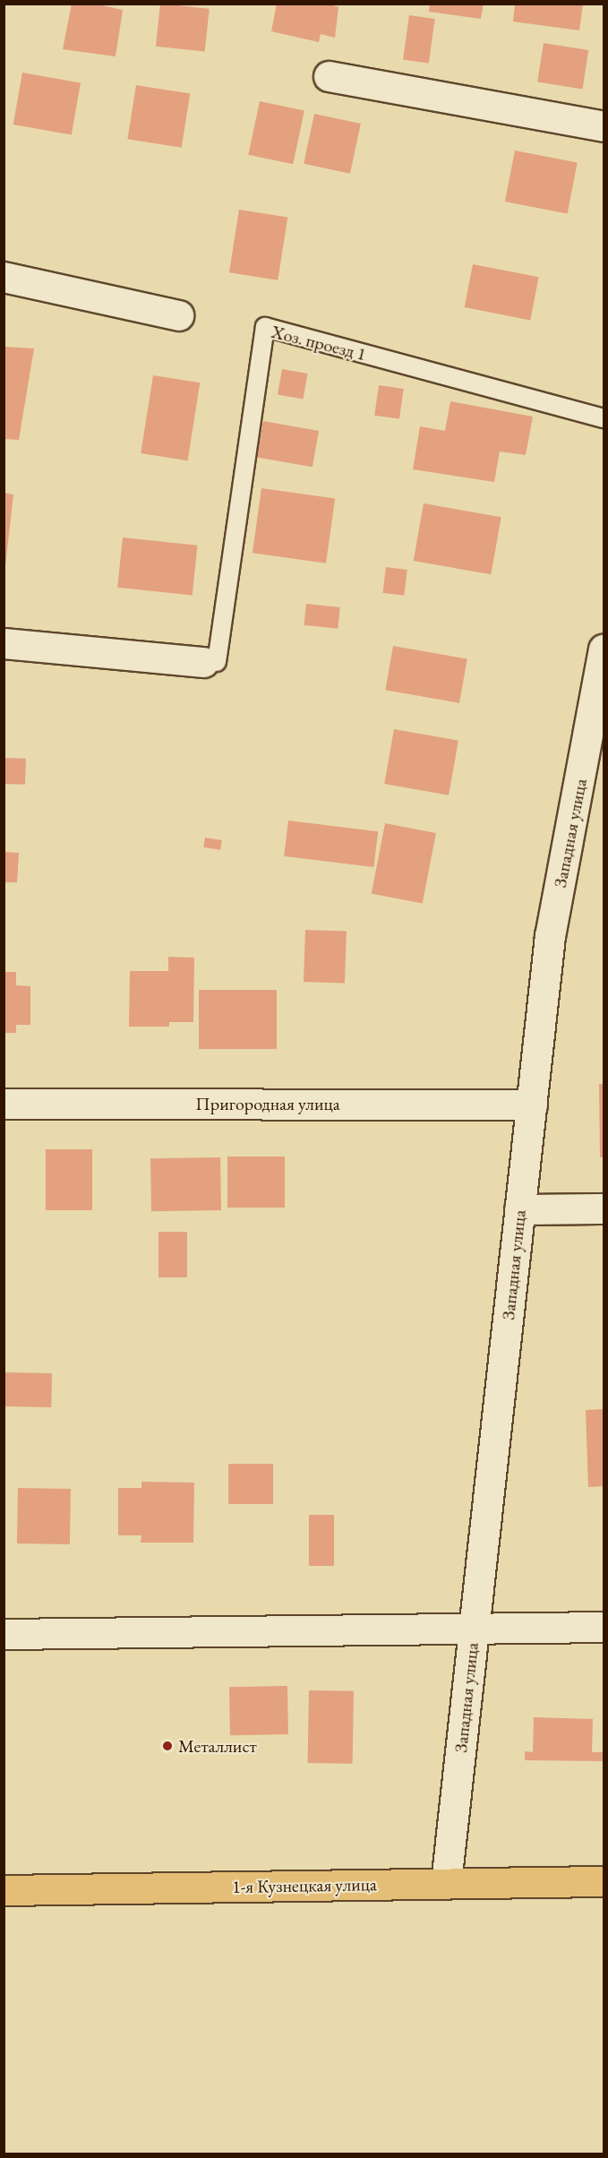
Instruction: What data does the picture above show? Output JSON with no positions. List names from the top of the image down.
{
  "streets": {
    "main road": ["1-я Кузнецкая улица"],
    "street": ["Западная улица", "Пригородная улица"],
    "lane": ["Хоз. проезд 1"]
  },
  "crossings": [
    ["Западная улица", "Пригородная улица"],
    ["Западная улица", "1-я Кузнецкая улица"]
  ],
  "places": ["Металлист"]
}
